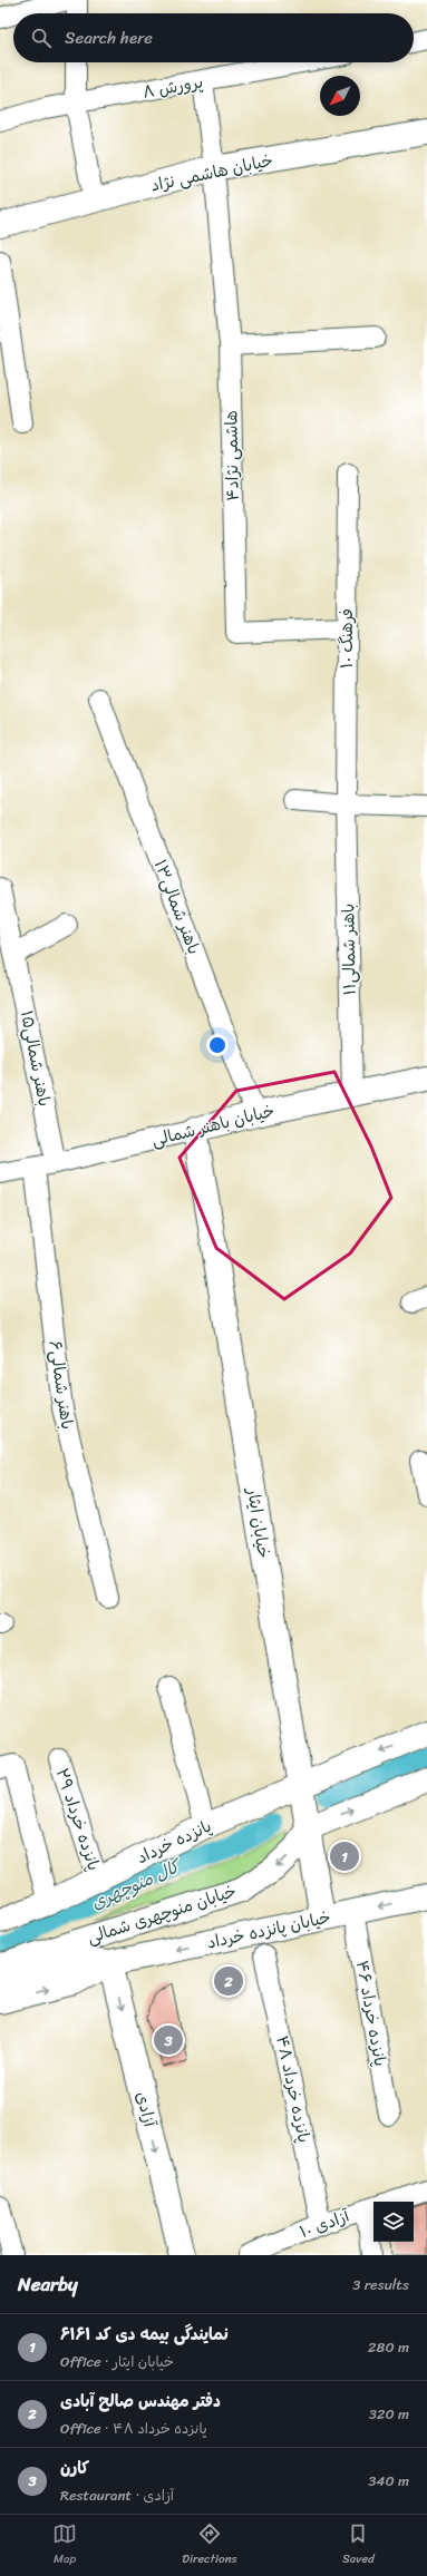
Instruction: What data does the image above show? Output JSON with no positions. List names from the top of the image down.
{
  "streets": {
    "street": [
      "پرورش ۸",
      "خیابان هاشمی نژاد",
      "هاشمی نژاد۴",
      "فرهنگ ۱۰",
      "باهنر شمالی۱۳",
      "باهنر شمالی۱۱",
      "باهنر شمالی۱۵",
      "خیابان باهنر شمالی",
      "باهنر شمالی۶",
      "خیابان ایثار",
      "پانزده خرداد ۲۹",
      "پانزده خرداد",
      "خیابان منوچهری شمالی",
      "خیابان پانزده خرداد",
      "پانزده خرداد ۴۶",
      "پانزده خرداد ۴۸",
      "آزادی",
      "آزادی ۱۰"
    ]
  },
  "crossings": [
    ["پرورش ۸", "هاشمی نژاد۴"],
    ["خیابان هاشمی نژاد", "هاشمی نژاد۴"],
    ["هاشمی نژاد۴", "فرهنگ ۱۰"],
    ["فرهنگ ۱۰", "باهنر شمالی۱۱"],
    ["باهنر شمالی۱۳", "خیابان باهنر شمالی"],
    ["باهنر شمالی۱۱", "خیابان باهنر شمالی"],
    ["باهنر شمالی۱۵", "خیابان باهنر شمالی"],
    ["خیابان باهنر شمالی", "باهنر شمالی۶"],
    ["خیابان باهنر شمالی", "خیابان ایثار"],
    ["خیابان ایثار", "پانزده خرداد"],
    ["خیابان ایثار", "خیابان منوچهری شمالی"],
    ["خیابان ایثار", "خیابان پانزده خرداد"],
    ["پانزده خرداد ۲۹", "پانزده خرداد"],
    ["خیابان پانزده خرداد", "پانزده خرداد ۴۶"],
    ["خیابان پانزده خرداد", "آزادی"],
    ["پانزده خرداد ۴۸", "آزادی ۱۰"]
  ],
  "one_way": ["خیابان منوچهری شمالی", "آزادی"],
  "water": ["کال منوچهری"],
  "north": "bottom left",
  "page": {
    "search": "Search here",
    "pins": ["1", "2", "3"],
    "heading": ["Nearby", "3 results"],
    "list": [
      {
        "mark": "1",
        "name": "نمایندگی بیمه دی کد ۶۱۶۱",
        "note": "Office · خیابان ایثار",
        "value": "280 m"
      },
      {
        "mark": "2",
        "name": "دفتر مهندس صالح آبادی",
        "note": "Office · پانزده خرداد ۴۸",
        "value": "320 m"
      },
      {
        "mark": "3",
        "name": "کارن",
        "note": "Restaurant · آزادی",
        "value": "340 m"
      }
    ],
    "nav": ["Map", "Directions", "Saved"]
  }
}
